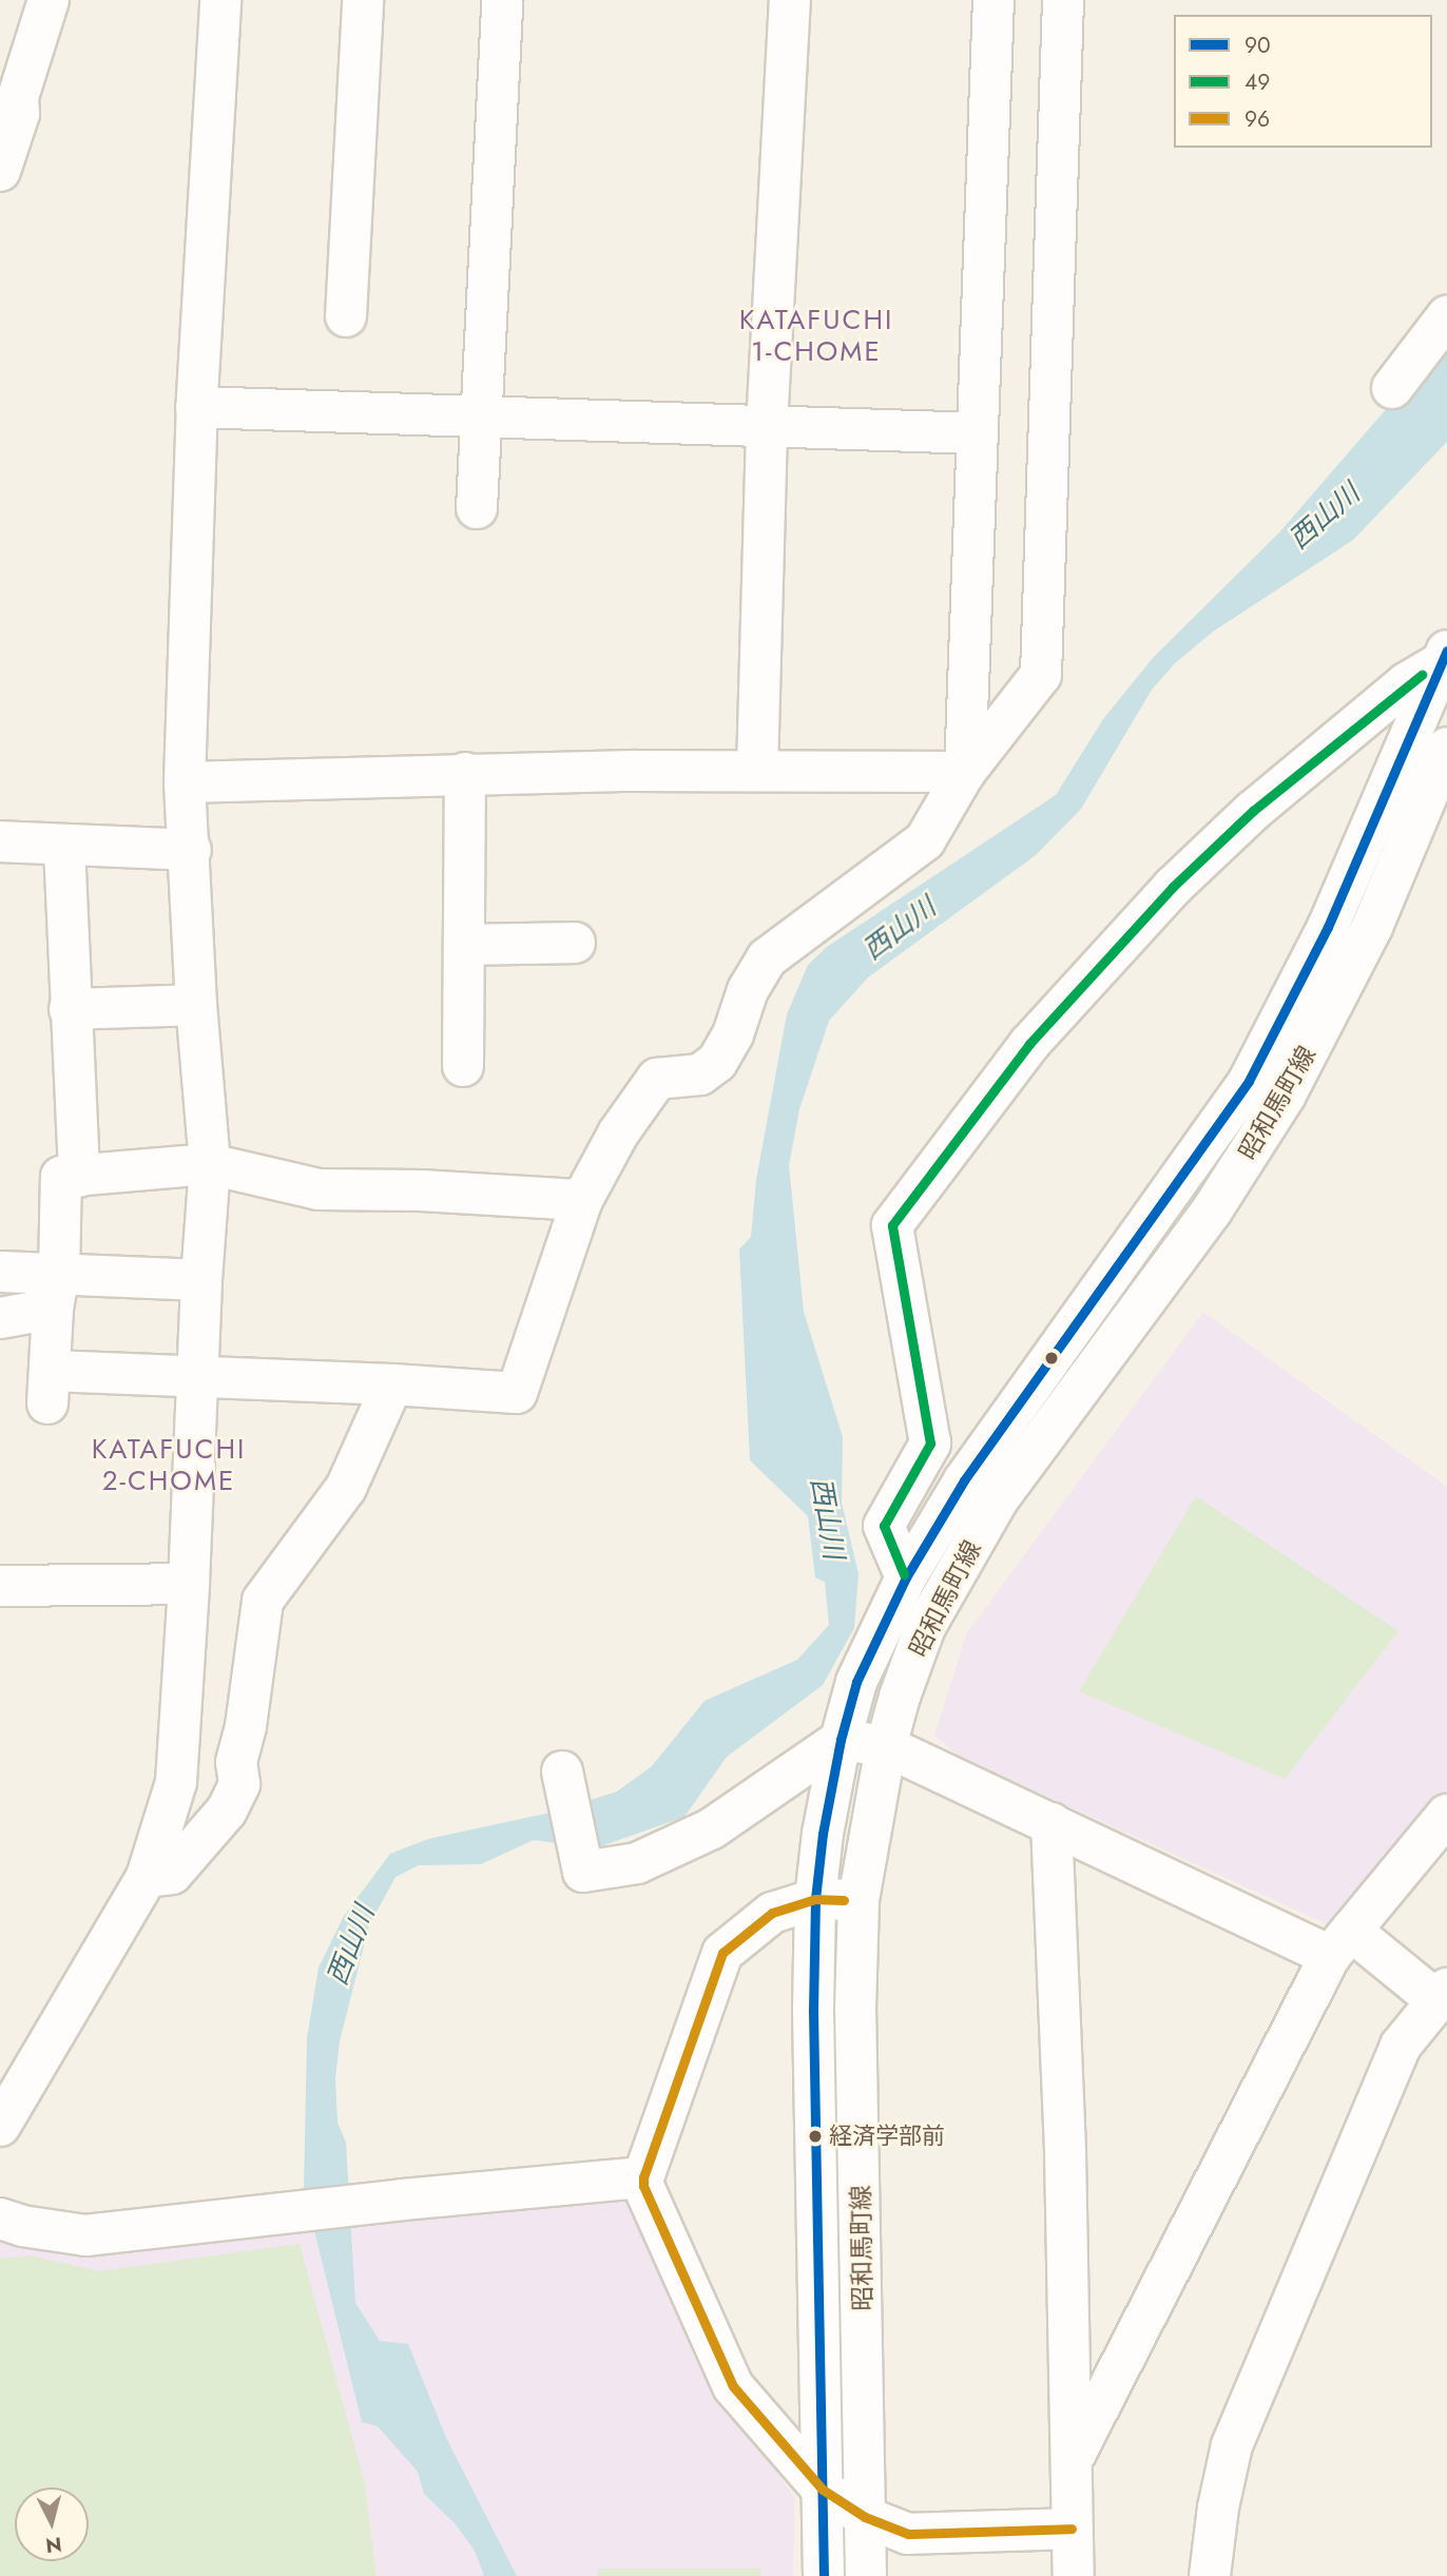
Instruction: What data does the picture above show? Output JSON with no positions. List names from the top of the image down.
{
  "streets": {
    "street": ["昭和馬町線"]
  },
  "districts": ["KATAFUCHI 1-CHOME", "KATAFUCHI 2-CHOME"],
  "water": ["西山川"],
  "places": ["経済学部前"],
  "lines": ["transit line 90", "transit line 49", "transit line 96"],
  "legend": ["90", "49", "96"],
  "north": "bottom"
}
